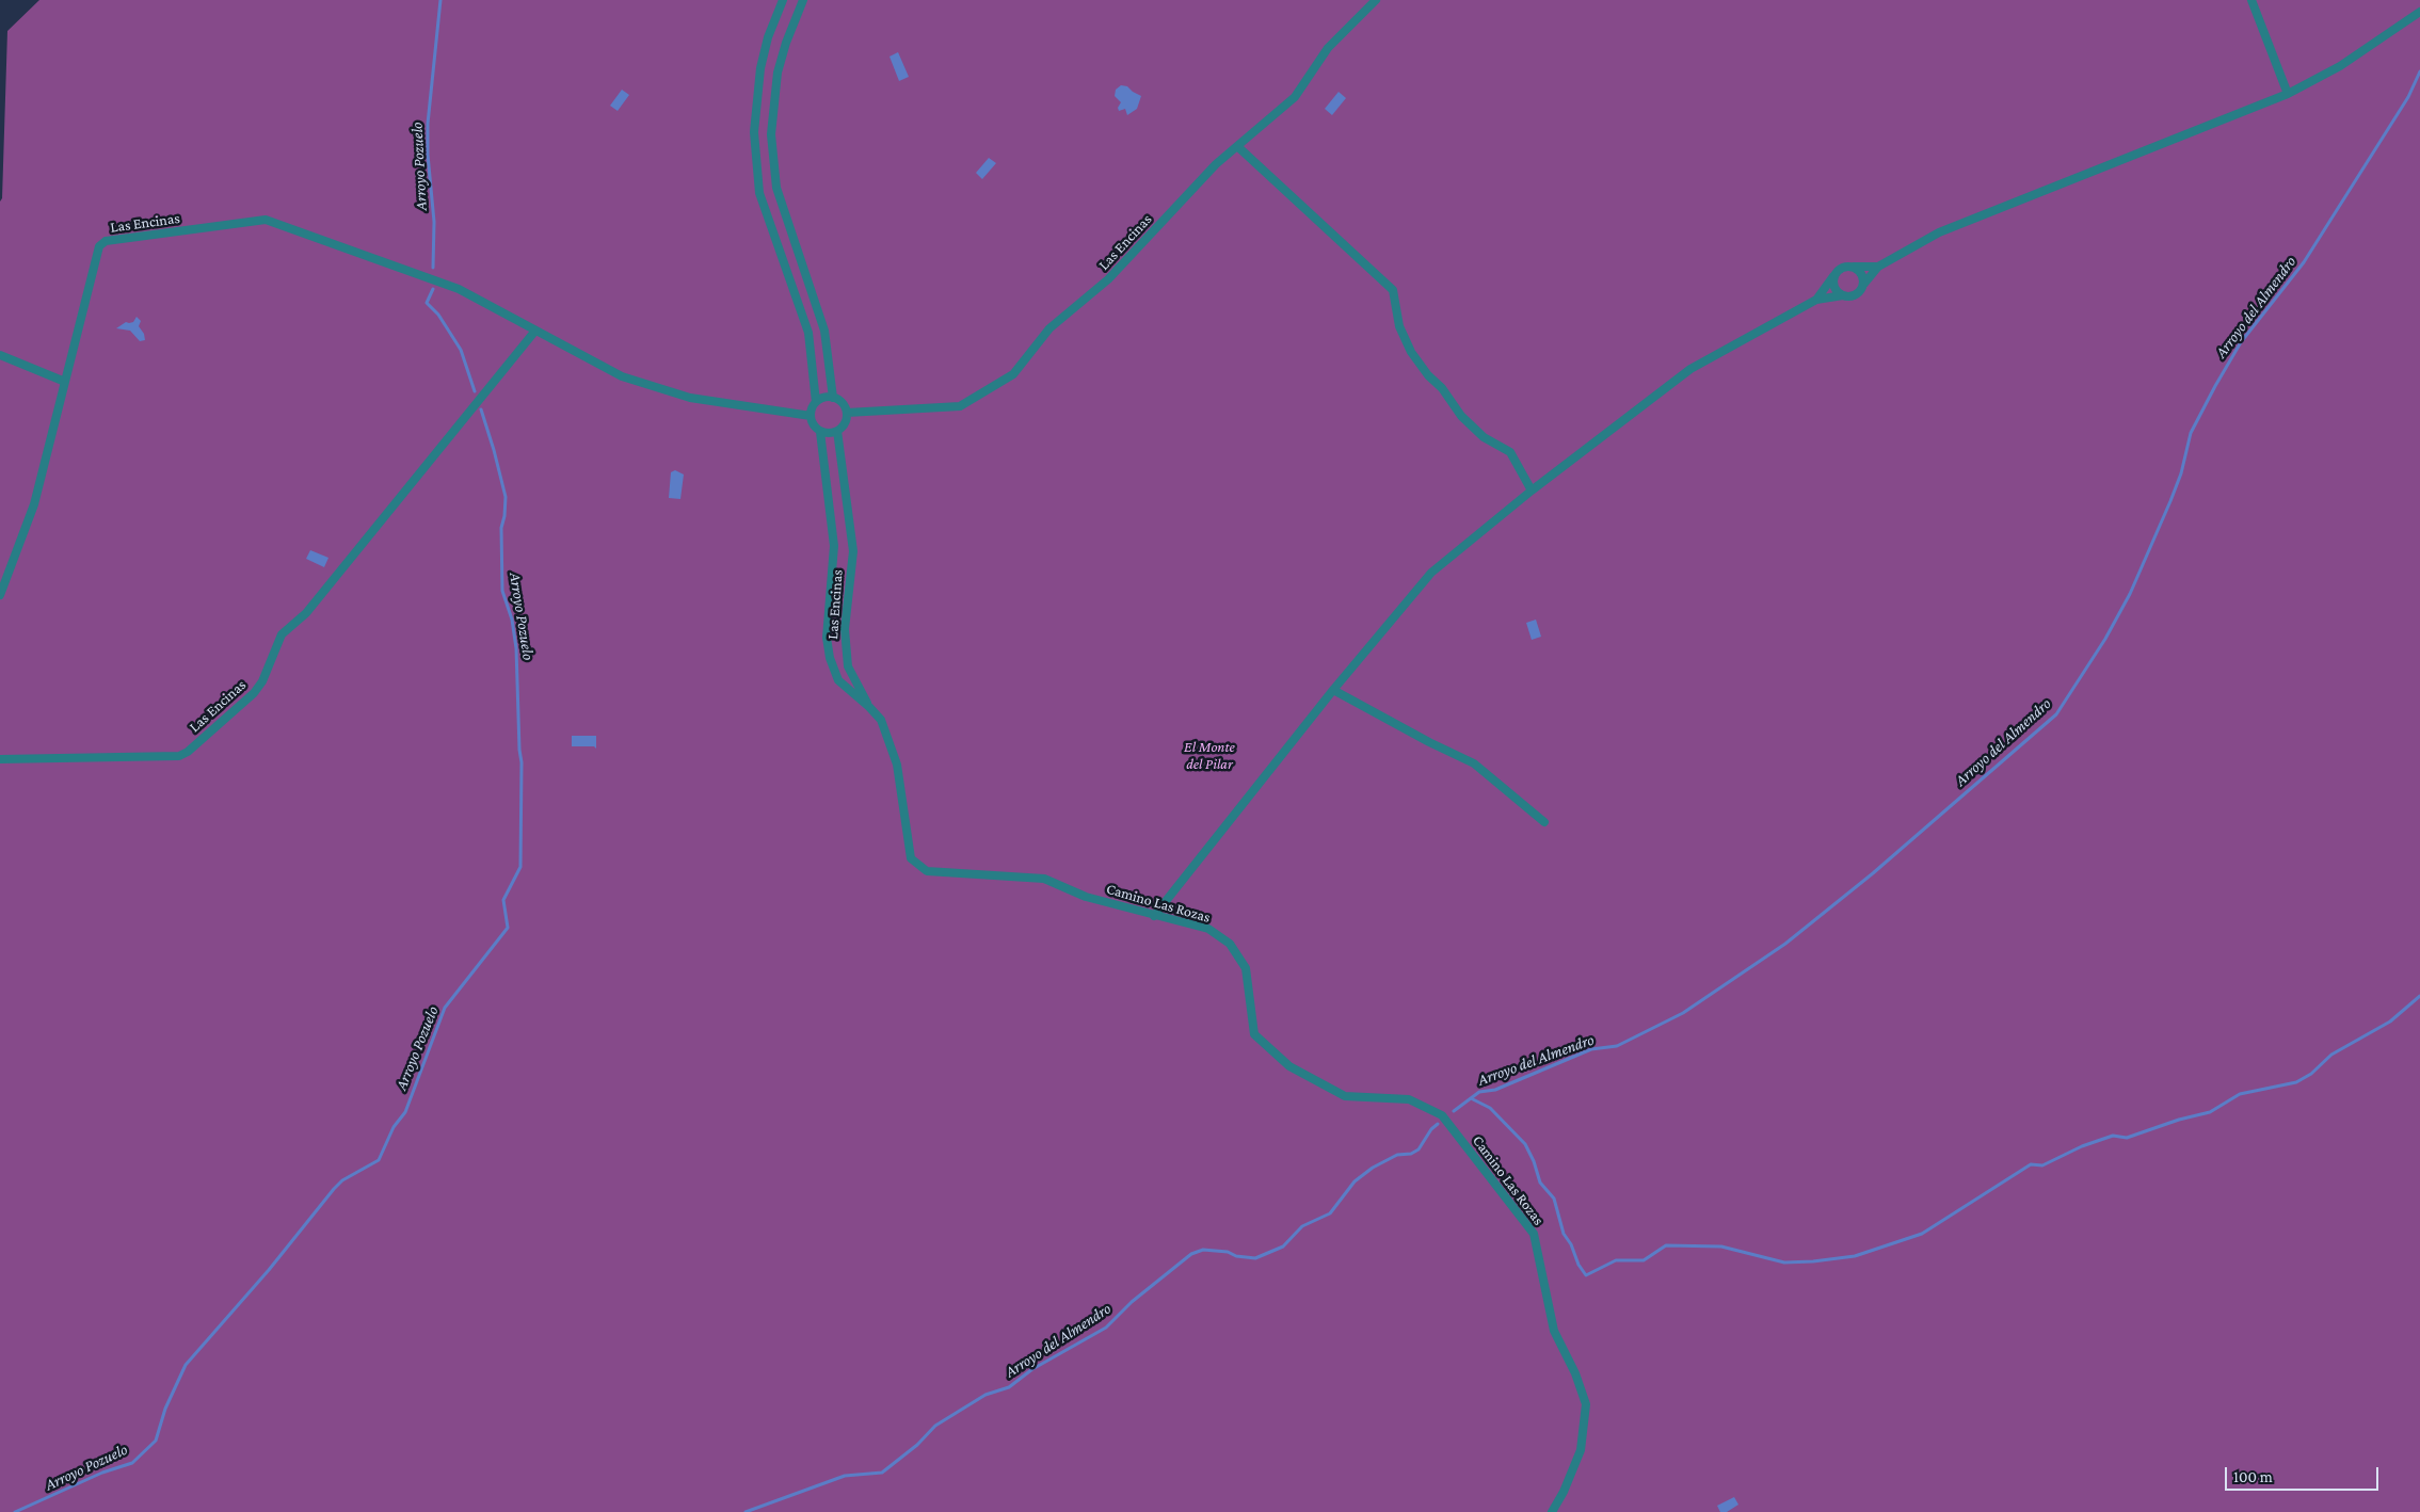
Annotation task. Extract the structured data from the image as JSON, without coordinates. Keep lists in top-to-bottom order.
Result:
{
  "streets": {
    "street": ["Las Encinas", "Camino Las Rozas"]
  },
  "crossings": [
    ["Las Encinas", "Camino Las Rozas"]
  ],
  "water": ["Arroyo Pozuelo", "Arroyo del Almendro"],
  "parks": ["El Monte del Pilar"],
  "scale_bar": "100 m"
}
